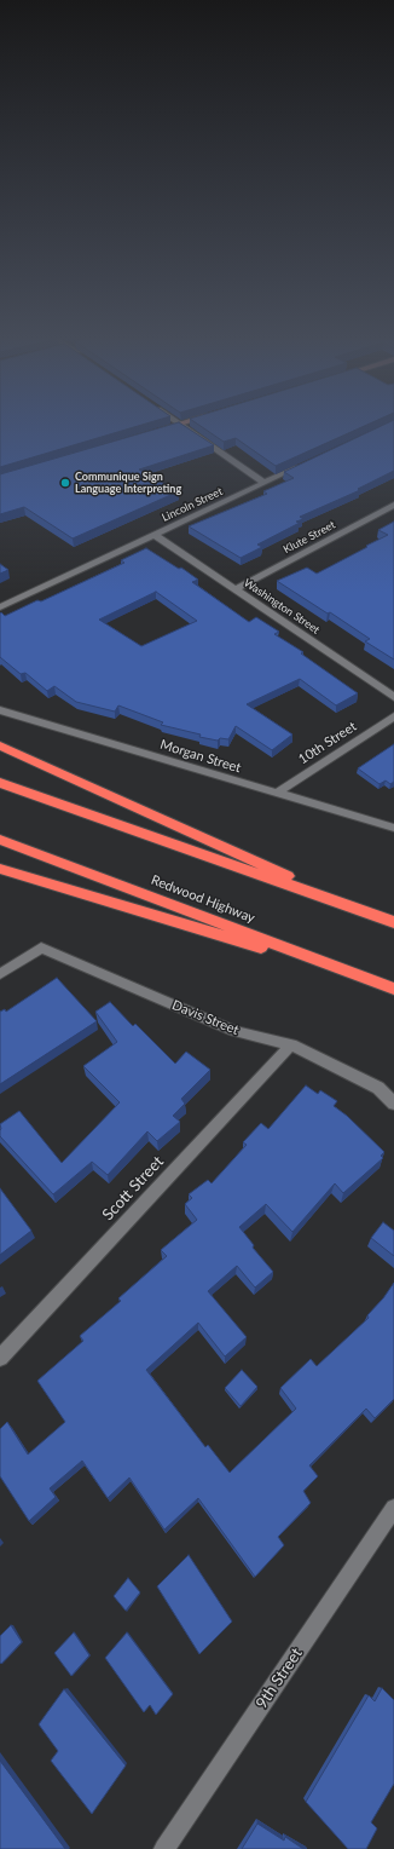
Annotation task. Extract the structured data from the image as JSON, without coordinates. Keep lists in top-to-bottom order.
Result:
{
  "streets": {
    "highway": ["Redwood Highway"],
    "street": [
      "Lincoln Street",
      "Klute Street",
      "Washington Street",
      "10th Street",
      "Morgan Street",
      "Davis Street",
      "Scott Street",
      "9th Street"
    ]
  },
  "crossings": [
    ["Lincoln Street", "Washington Street"],
    ["Klute Street", "Washington Street"],
    ["10th Street", "Morgan Street"],
    ["Davis Street", "Scott Street"]
  ],
  "places": ["Communique Sign Language Interpreting"]
}
